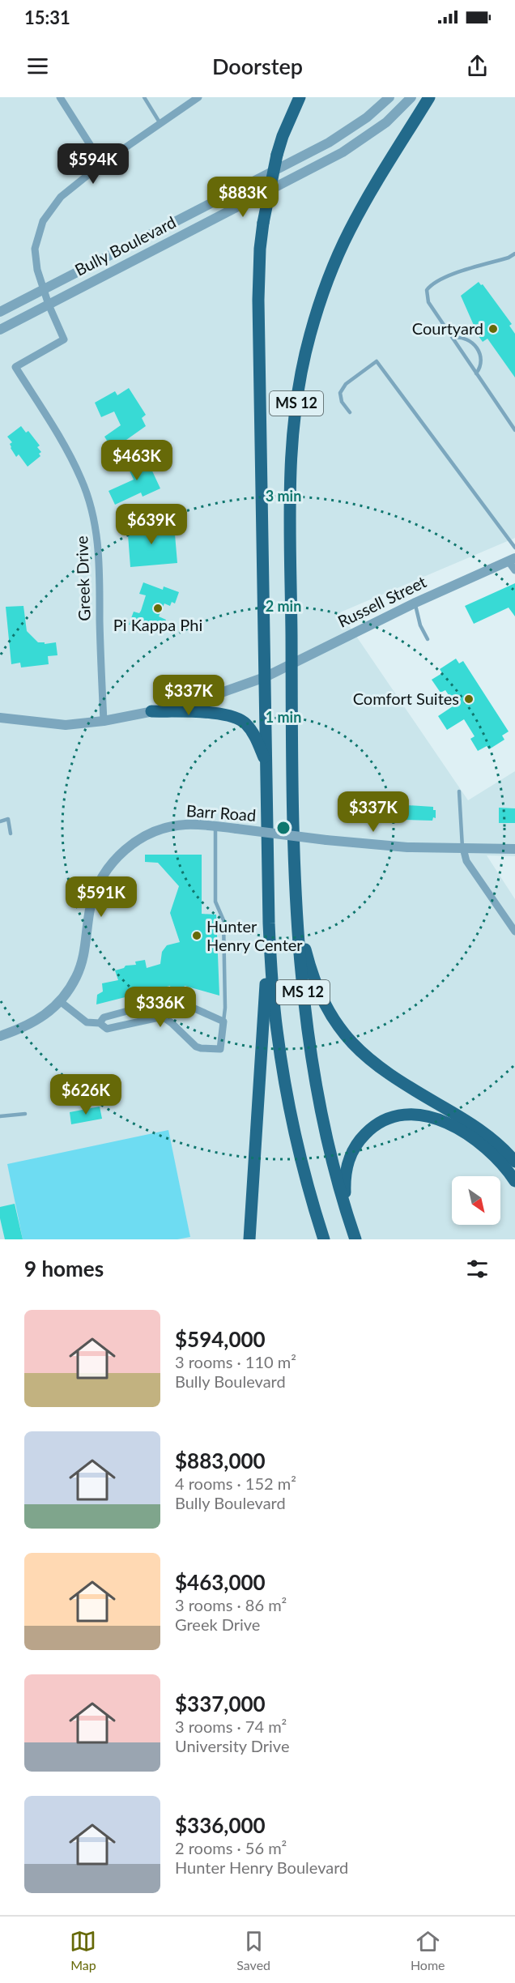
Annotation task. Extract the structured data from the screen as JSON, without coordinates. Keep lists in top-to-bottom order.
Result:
{
  "streets": {
    "main road": ["MS 12"],
    "street": [
      "Bully Boulevard",
      "Greek Drive",
      "Russell Street",
      "Barr Road"
    ]
  },
  "crossings": [
    ["Bully Boulevard", "Greek Drive"],
    ["MS 12", "Russell Street"],
    ["Greek Drive", "Russell Street"]
  ],
  "places": [
    "Courtyard",
    "Pi Kappa Phi",
    "Comfort Suites",
    "Hunter Henry Center"
  ],
  "north": "bottom right",
  "page": {
    "status": "15:31",
    "header": "Doorstep",
    "price": [
      "$594K",
      "$883K",
      "$463K",
      "$639K",
      "$337K",
      "$337K",
      "$591K",
      "$336K",
      "$626K"
    ],
    "heading": "9 homes",
    "list": [
      {
        "name": "$594,000",
        "note": "3 rooms · 110 m² · Bully Boulevard"
      },
      {
        "name": "$883,000",
        "note": "4 rooms · 152 m² · Bully Boulevard"
      },
      {
        "name": "$463,000",
        "note": "3 rooms · 86 m² · Greek Drive"
      },
      {
        "name": "$337,000",
        "note": "3 rooms · 74 m² · University Drive"
      },
      {
        "name": "$336,000",
        "note": "2 rooms · 56 m² · Hunter Henry Boulevard"
      }
    ],
    "tabs": ["Map", "Saved", "Home"]
  },
  "rings": ["3 min", "2 min", "1 min"]
}
